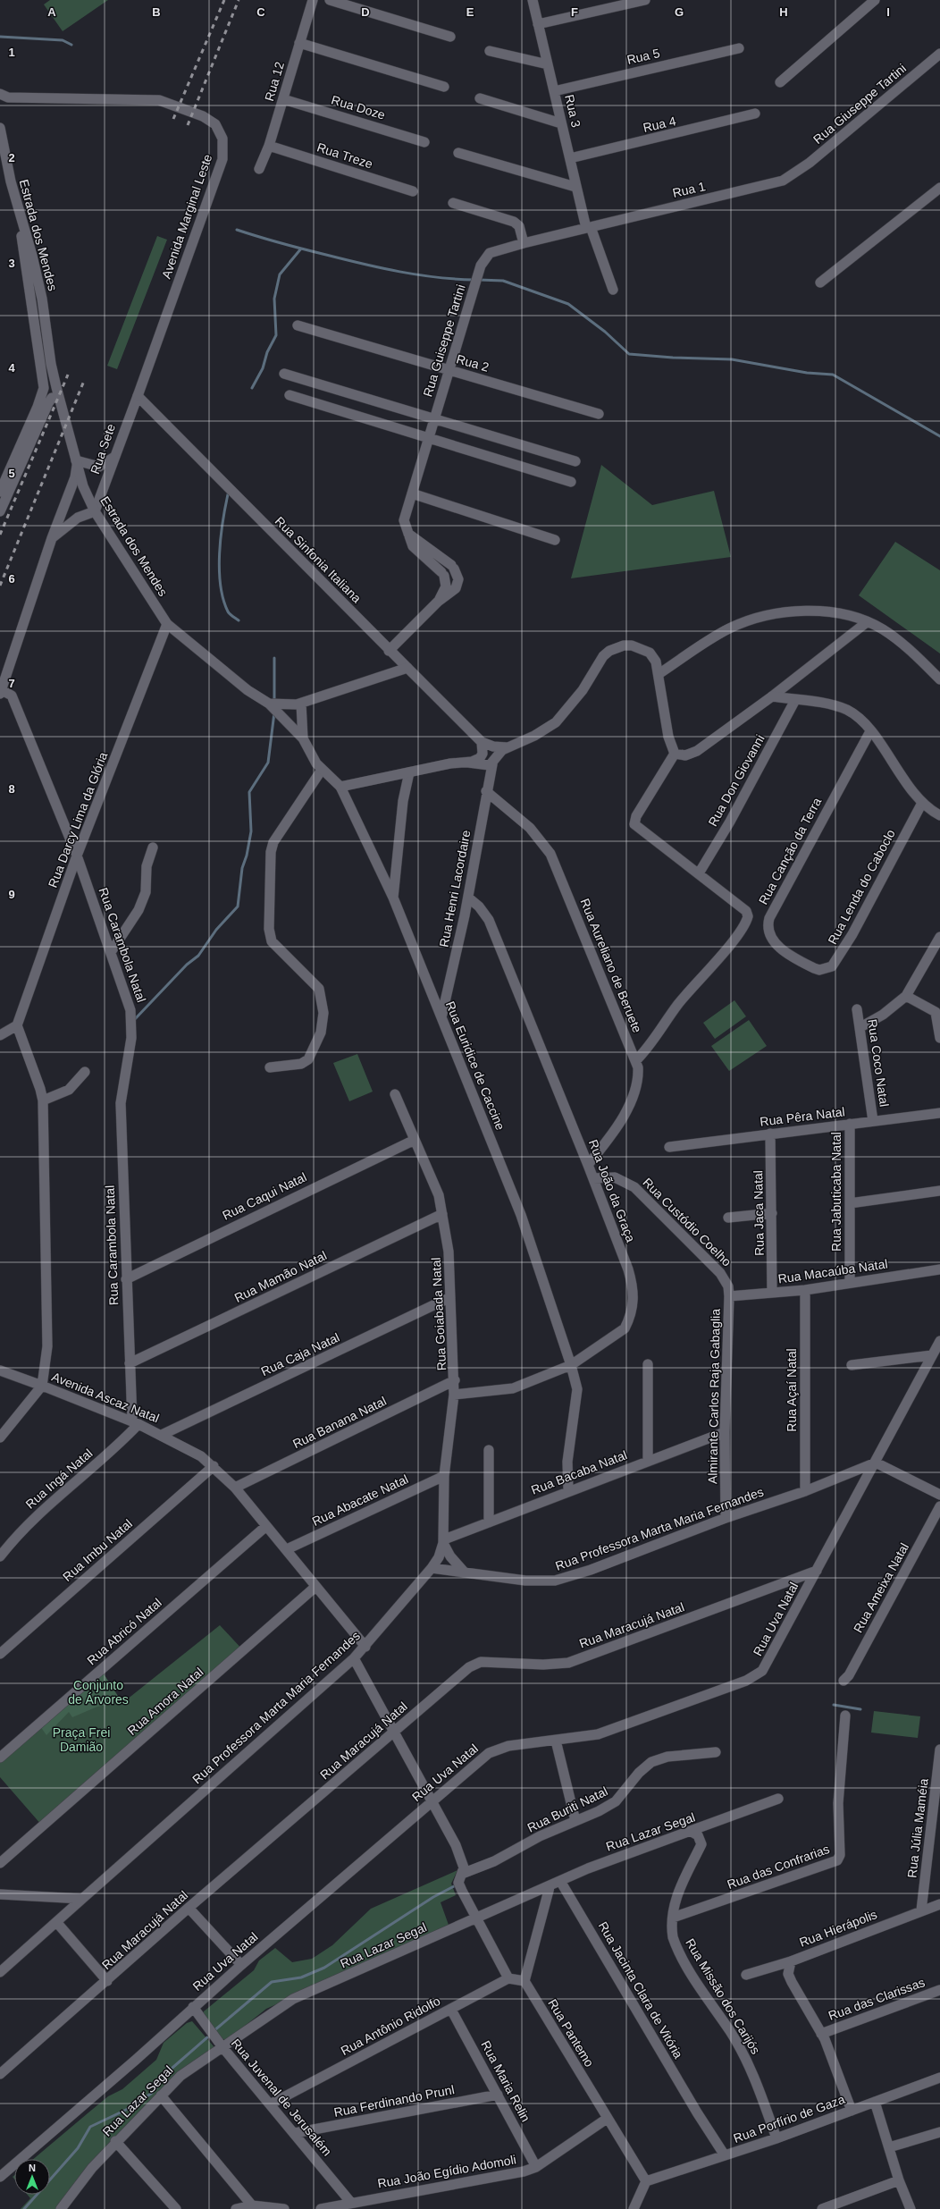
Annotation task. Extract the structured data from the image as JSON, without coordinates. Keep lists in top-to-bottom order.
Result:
{
  "streets": {
    "street": [
      "Rua 5",
      "Rua 12",
      "Rua Giuseppe Tartini",
      "Rua Doze",
      "Rua 3",
      "Rua 4",
      "Rua Treze",
      "Rua 1",
      "Avenida Marginal Leste",
      "Estrada dos Mendes",
      "Rua Guiseppe Tartini",
      "Rua 2",
      "Rua Sete",
      "Rua Sinfonia Italiana",
      "Rua Don Giovanni",
      "Rua Darcy Lima da Glória",
      "Rua Canção da Terra",
      "Rua Lenda do Caboclo",
      "Rua Henri Lacordaire",
      "Rua Carambola Natal",
      "Rua Aureliano de Beruete",
      "Rua Coco Natal",
      "Rua Euridice de Caccine",
      "Rua Pêra Natal",
      "Rua João da Graça",
      "Rua Jabuticaba Natal",
      "Rua Caqui Natal",
      "Rua Jaca Natal",
      "Rua Custódio Coelho",
      "Rua Macaúba Natal",
      "Rua Mamão Natal",
      "Rua Goiabada Natal",
      "Rua Caja Natal",
      "Rua Açaí Natal",
      "Almirante Carlos Raja Gabaglia",
      "Avenida Ascaz Natal",
      "Rua Banana Natal",
      "Rua Bacaba Natal",
      "Rua Ingá Natal",
      "Rua Abacate Natal",
      "Rua Professora Marta Maria Fernandes",
      "Rua Imbu Natal",
      "Rua Ameixa Natal",
      "Rua Uva Natal",
      "Rua Maracujá Natal",
      "Rua Abricó Natal",
      "Rua Amora Natal",
      "Rua Buriti Natal",
      "Rua Júlia Maméia",
      "Rua Lazar Segal",
      "Rua das Confrarias",
      "Rua Hierápolis",
      "Rua Jacinta Clara de Vitória",
      "Rua Missão dos Carijós",
      "Rua das Clarissas",
      "Rua Antônio Ridolfo",
      "Rua Pantemo",
      "Rua Maria Relin",
      "Rua Juvenal de Jerusalém",
      "Rua Ferdinando Prunl",
      "Rua Porfírio de Gaza",
      "Rua João Egídio Adomoli"
    ]
  },
  "crossings": [
    ["Rua 5", "Rua 3"],
    ["Rua 12", "Rua Doze"],
    ["Rua 12", "Rua Treze"],
    ["Rua Giuseppe Tartini", "Rua 1"],
    ["Rua 3", "Rua 4"],
    ["Rua 3", "Rua 1"],
    ["Rua 3", "Rua Guiseppe Tartini"],
    ["Rua 1", "Rua Guiseppe Tartini"],
    ["Avenida Marginal Leste", "Rua Sete"],
    ["Avenida Marginal Leste", "Rua Sinfonia Italiana"],
    ["Estrada dos Mendes", "Rua Sete"],
    ["Estrada dos Mendes", "Rua Darcy Lima da Glória"],
    ["Estrada dos Mendes", "Rua Euridice de Caccine"],
    ["Rua Guiseppe Tartini", "Rua 2"],
    ["Rua Guiseppe Tartini", "Rua Sinfonia Italiana"],
    ["Rua Sete", "Rua Sinfonia Italiana"],
    ["Rua Darcy Lima da Glória", "Rua Carambola Natal"],
    ["Rua Darcy Lima da Glória", "Avenida Ascaz Natal"],
    ["Rua Canção da Terra", "Rua Lenda do Caboclo"],
    ["Rua Henri Lacordaire", "Rua Aureliano de Beruete"],
    ["Rua Henri Lacordaire", "Rua Euridice de Caccine"],
    ["Rua Henri Lacordaire", "Rua João da Graça"],
    ["Rua Carambola Natal", "Rua Caqui Natal"],
    ["Rua Carambola Natal", "Rua Mamão Natal"],
    ["Rua Carambola Natal", "Avenida Ascaz Natal"],
    ["Rua Carambola Natal", "Rua Ingá Natal"],
    ["Rua Aureliano de Beruete", "Rua João da Graça"],
    ["Rua Coco Natal", "Rua Pêra Natal"],
    ["Rua Euridice de Caccine", "Rua João da Graça"],
    ["Rua Euridice de Caccine", "Rua Bacaba Natal"],
    ["Rua Pêra Natal", "Rua Jabuticaba Natal"],
    ["Rua Pêra Natal", "Rua Jaca Natal"],
    ["Rua João da Graça", "Rua Custódio Coelho"],
    ["Rua João da Graça", "Rua Goiabada Natal"],
    ["Rua Jabuticaba Natal", "Rua Macaúba Natal"],
    ["Rua Caqui Natal", "Rua Goiabada Natal"],
    ["Rua Jaca Natal", "Rua Macaúba Natal"],
    ["Rua Custódio Coelho", "Rua Macaúba Natal"],
    ["Rua Custódio Coelho", "Almirante Carlos Raja Gabaglia"],
    ["Rua Macaúba Natal", "Rua Açaí Natal"],
    ["Rua Macaúba Natal", "Almirante Carlos Raja Gabaglia"],
    ["Rua Mamão Natal", "Rua Goiabada Natal"],
    ["Rua Goiabada Natal", "Rua Caja Natal"],
    ["Rua Goiabada Natal", "Rua Banana Natal"],
    ["Rua Goiabada Natal", "Rua Bacaba Natal"],
    ["Rua Goiabada Natal", "Rua Abacate Natal"],
    ["Rua Goiabada Natal", "Rua Professora Marta Maria Fernandes"],
    ["Rua Caja Natal", "Avenida Ascaz Natal"],
    ["Rua Açaí Natal", "Rua Professora Marta Maria Fernandes"],
    ["Almirante Carlos Raja Gabaglia", "Rua Bacaba Natal"],
    ["Almirante Carlos Raja Gabaglia", "Rua Professora Marta Maria Fernandes"],
    ["Avenida Ascaz Natal", "Rua Banana Natal"],
    ["Avenida Ascaz Natal", "Rua Ingá Natal"],
    ["Avenida Ascaz Natal", "Rua Abacate Natal"],
    ["Avenida Ascaz Natal", "Rua Professora Marta Maria Fernandes"],
    ["Avenida Ascaz Natal", "Rua Imbu Natal"],
    ["Avenida Ascaz Natal", "Rua Abricó Natal"],
    ["Avenida Ascaz Natal", "Rua Amora Natal"],
    ["Rua Professora Marta Maria Fernandes", "Rua Uva Natal"],
    ["Rua Uva Natal", "Rua Maracujá Natal"],
    ["Rua Uva Natal", "Rua Juvenal de Jerusalém"],
    ["Rua Júlia Maméia", "Rua Hierápolis"],
    ["Rua Lazar Segal", "Rua Jacinta Clara de Vitória"],
    ["Rua Lazar Segal", "Rua Missão dos Carijós"],
    ["Rua Lazar Segal", "Rua Juvenal de Jerusalém"],
    ["Rua das Confrarias", "Rua Missão dos Carijós"],
    ["Rua Jacinta Clara de Vitória", "Rua Porfírio de Gaza"],
    ["Rua Missão dos Carijós", "Rua Porfírio de Gaza"],
    ["Rua Antônio Ridolfo", "Rua Maria Relin"],
    ["Rua Antônio Ridolfo", "Rua Juvenal de Jerusalém"],
    ["Rua Pantemo", "Rua Porfírio de Gaza"],
    ["Rua Pantemo", "Rua João Egídio Adomoli"],
    ["Rua Maria Relin", "Rua Ferdinando Prunl"],
    ["Rua Maria Relin", "Rua João Egídio Adomoli"],
    ["Rua Juvenal de Jerusalém", "Rua Ferdinando Prunl"],
    ["Rua Juvenal de Jerusalém", "Rua João Egídio Adomoli"]
  ],
  "parks": ["Conjunto de Árvores", "Praça Frei Damião"],
  "north": "top",
  "grid": {
    "columns": [
      "A",
      "B",
      "C",
      "D",
      "E",
      "F",
      "G",
      "H",
      "I"
    ],
    "rows": [
      "1",
      "2",
      "3",
      "4",
      "5",
      "6",
      "7",
      "8",
      "9"
    ]
  }
}
